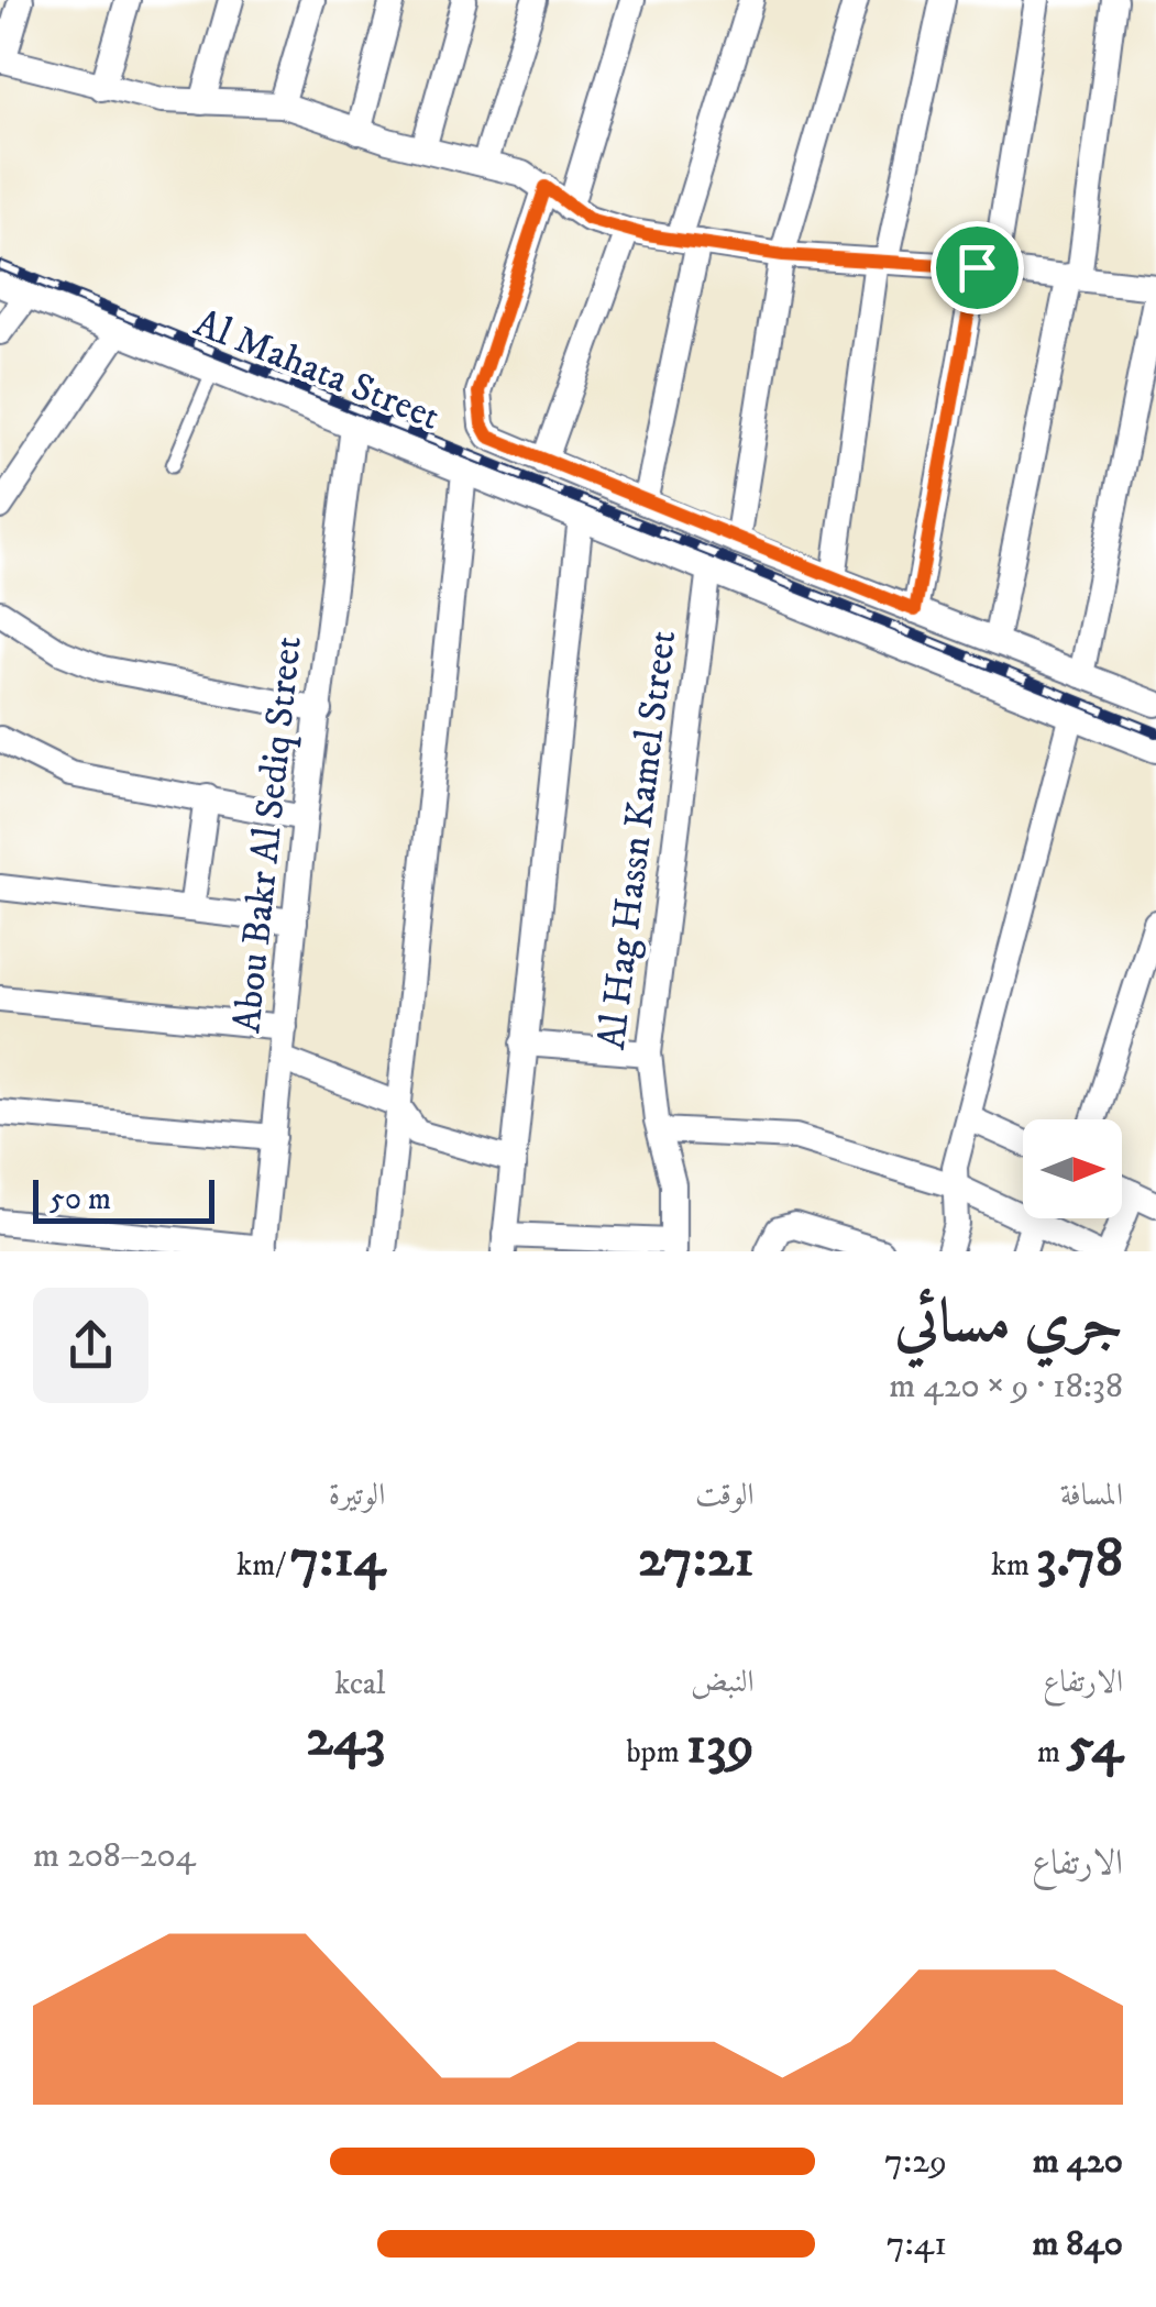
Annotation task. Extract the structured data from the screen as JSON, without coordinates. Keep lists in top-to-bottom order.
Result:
{
  "streets": {
    "street": ["Al Mahata Street", "Abou Bakr Al Sediq Street", "Al Hag Hassn Kamel Street"]
  },
  "crossings": [
    ["Al Mahata Street", "Abou Bakr Al Sediq Street"],
    ["Al Mahata Street", "Al Hag Hassn Kamel Street"]
  ],
  "scale_bar": "50 m",
  "north": "right",
  "page": {
    "scale": "50 m",
    "heading": ["جري مسائي", "18:38 · 9 × 420 m"],
    "stats": [
      ["المسافة", "3.78 km"],
      ["الوقت", "27:21"],
      ["الوتيرة", "7:14 /km"],
      ["الارتفاع", "54 m"],
      ["النبض", "139 bpm"],
      ["kcal", "243"]
    ],
    "chart": ["الارتفاع", "204–208 m"],
    "list": [
      {
        "name": "420 m",
        "note": "7:29"
      },
      {
        "name": "840 m",
        "note": "7:41"
      }
    ]
  }
}
